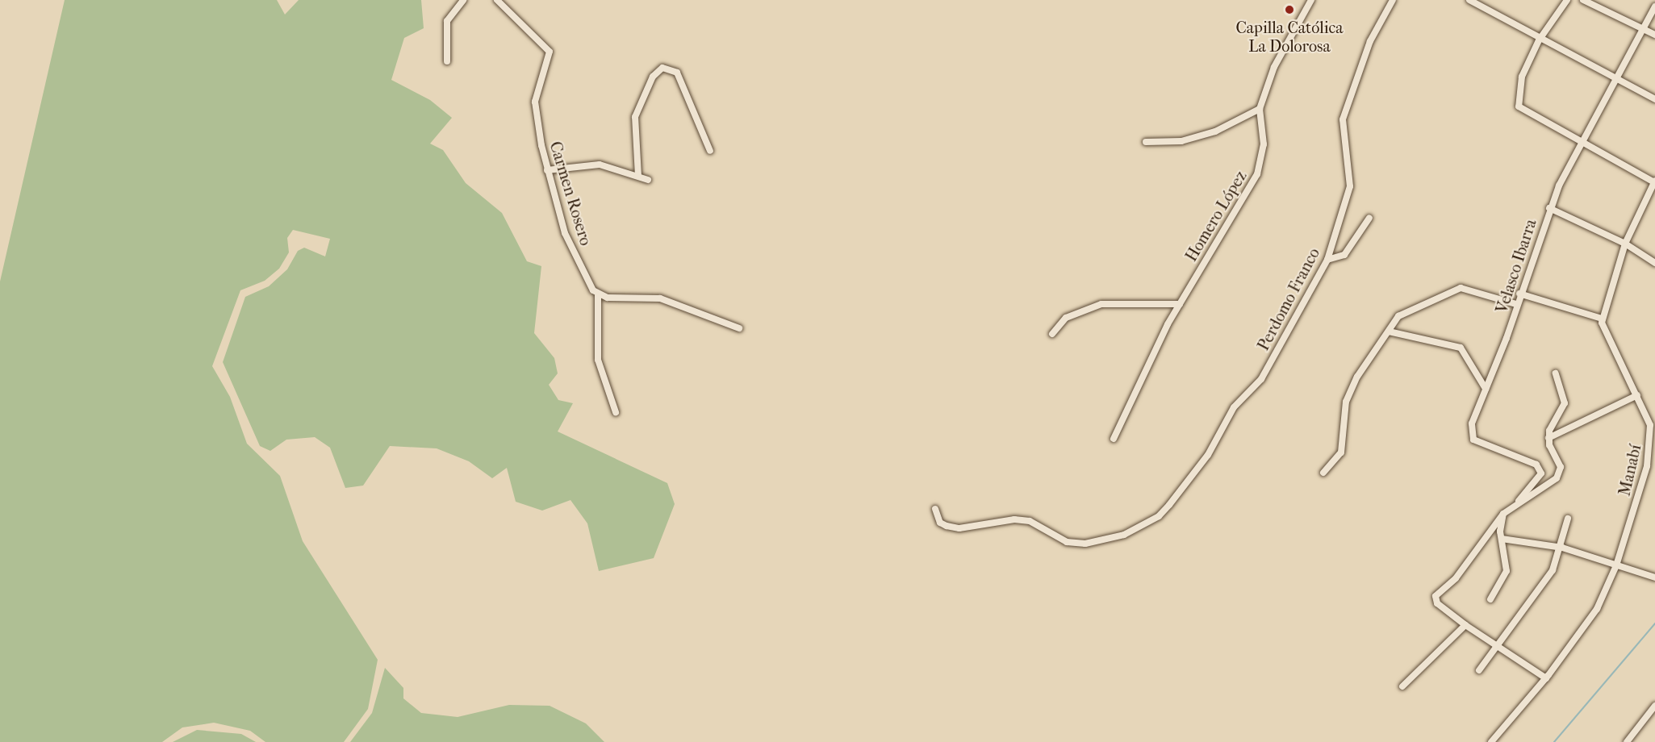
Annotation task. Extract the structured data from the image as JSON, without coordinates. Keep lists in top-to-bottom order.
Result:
{
  "streets": {
    "street": [
      "Carmen Rosero",
      "Homero López",
      "Velasco Ibarra",
      "Perdomo Franco",
      "Manabí"
    ]
  },
  "places": ["Capilla Católica La Dolorosa"]
}
